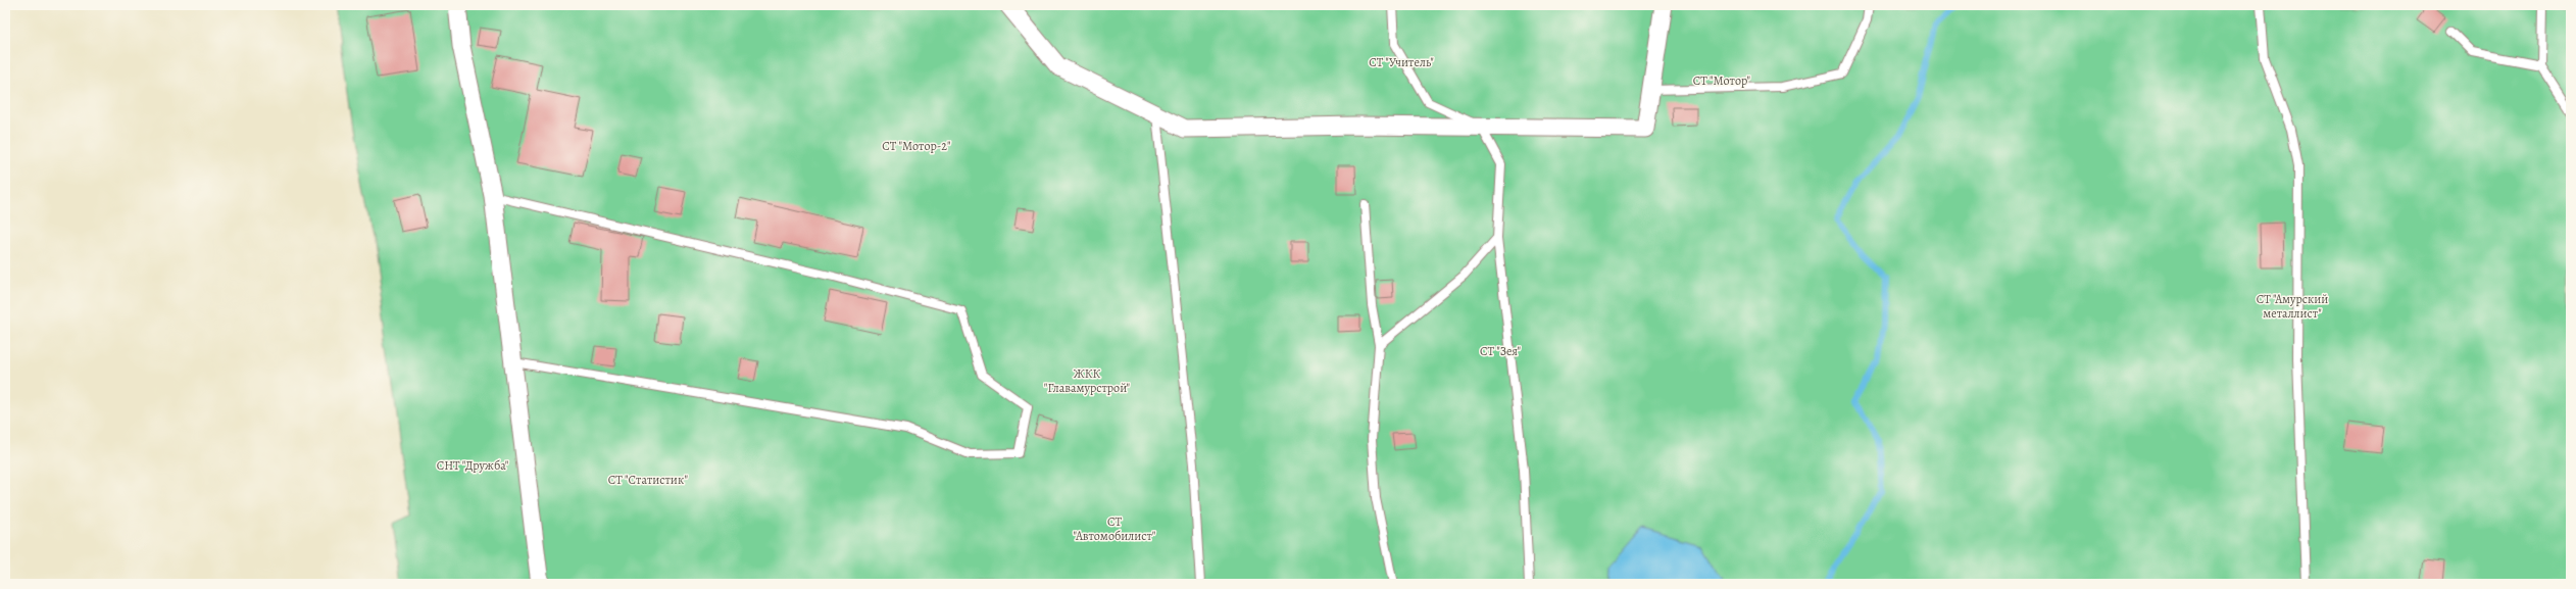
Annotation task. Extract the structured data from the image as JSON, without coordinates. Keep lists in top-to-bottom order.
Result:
{
  "parks": [
    "СТ \"Учитель\"",
    "СТ \"Мотор\"",
    "СТ \"Мотор-2\"",
    "СТ \"Амурский металлист\"",
    "СТ \"Зея\"",
    "ЖКК \"Главамурстрой\"",
    "СНТ \"Дружба\"",
    "СТ \"Статистик\"",
    "СТ \"Автомобилист\""
  ]
}
